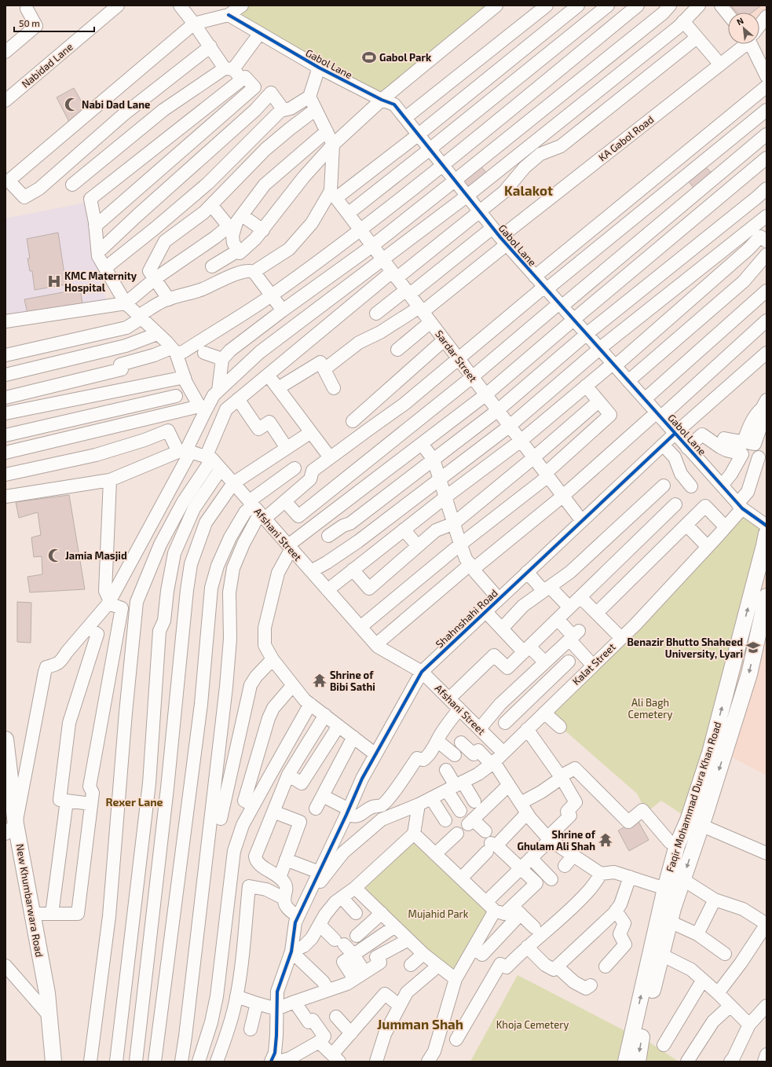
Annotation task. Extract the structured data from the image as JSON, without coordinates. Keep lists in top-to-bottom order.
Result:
{
  "streets": {
    "main road": ["Faqir Mohammad Dura Khan Road", "New Khumbarwara Road"],
    "street": [
      "Gabol Lane",
      "Nabidad Lane",
      "KA Gabol Road",
      "Sardar Street",
      "Afshani Street",
      "Shahnshahi Road",
      "Kalat Street"
    ]
  },
  "crossings": [
    ["Gabol Lane", "KA Gabol Road"],
    ["Gabol Lane", "Shahnshahi Road"],
    ["Gabol Lane", "Kalat Street"],
    ["Sardar Street", "Shahnshahi Road"],
    ["Afshani Street", "Shahnshahi Road"],
    ["Afshani Street", "Kalat Street"],
    ["Shahnshahi Road", "Kalat Street"]
  ],
  "districts": ["Kalakot", "Rexer Lane", "Jumman Shah"],
  "parks": ["Ali Bagh Cemetery", "Mujahid Park", "Khoja Cemetery"],
  "places": {
    "sports": ["Gabol Park"],
    "mosque": ["Nabi Dad Lane", "Jamia Masjid"],
    "hospital": ["KMC Maternity Hospital"],
    "school or university": ["Benazir Bhutto Shaheed University, Lyari"],
    "temple": ["Shrine of Bibi Sathi", "Shrine of Ghulam Ali Shah"]
  },
  "scale_bar": "50 m",
  "north": "top left"
}
